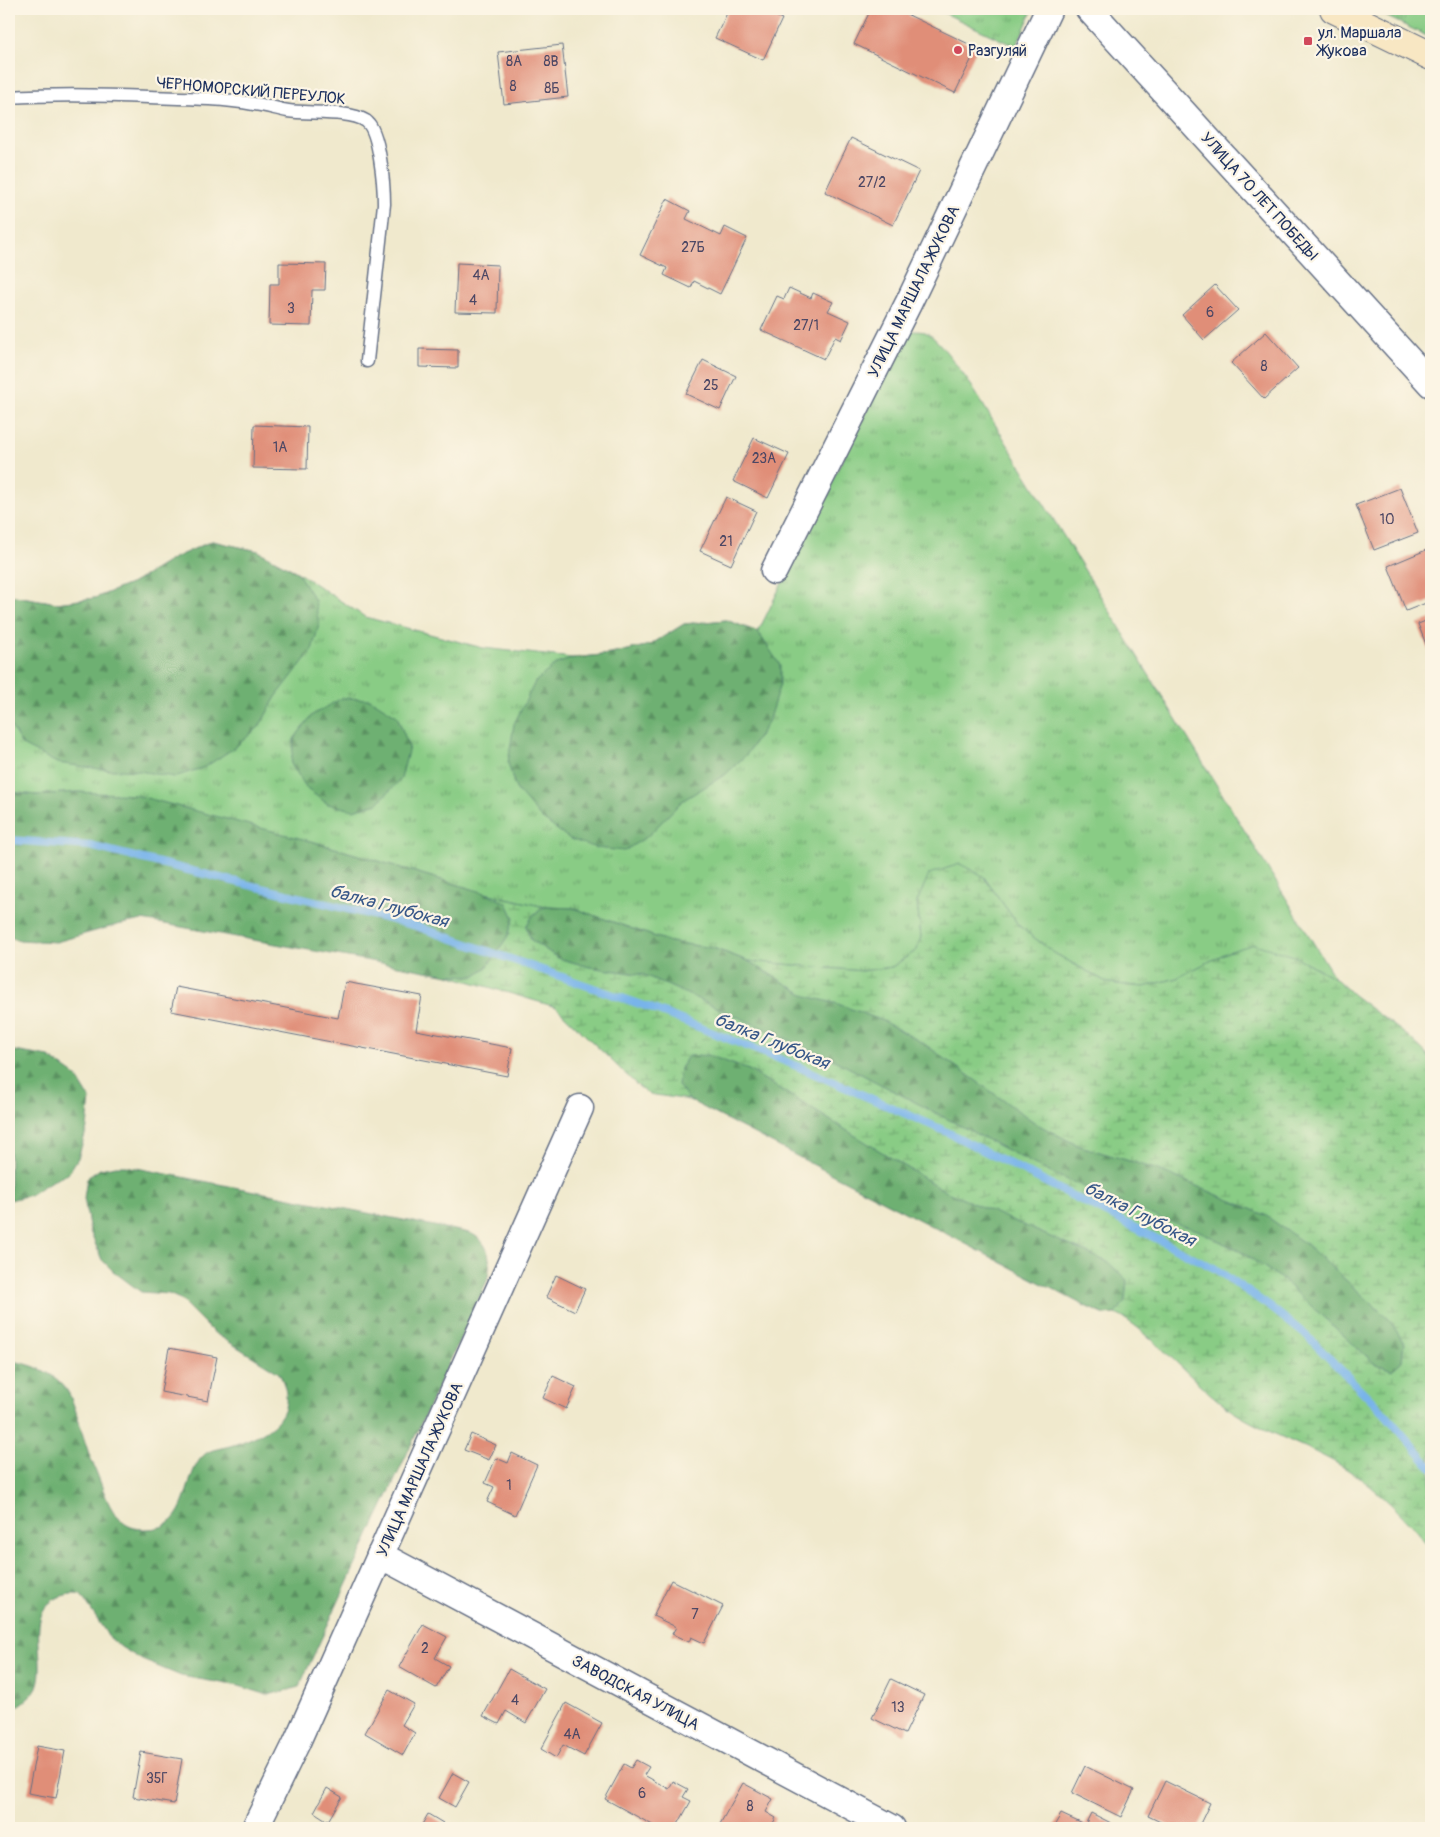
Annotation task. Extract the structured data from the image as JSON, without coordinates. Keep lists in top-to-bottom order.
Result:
{
  "streets": {
    "street": ["УЛИЦА 70 ЛЕТ ПОБЕДЫ", "УЛИЦА МАРШАЛА ЖУКОВА", "ЗАВОДСКАЯ УЛИЦА"],
    "lane": ["ЧЕРНОМОРСКИЙ ПЕРЕУЛОК"]
  },
  "crossings": [
    ["УЛИЦА МАРШАЛА ЖУКОВА", "ЗАВОДСКАЯ УЛИЦА"]
  ],
  "water": ["балка Глубокая"],
  "places": {
    "transit": ["ул. Маршала Жукова"],
    "other": ["Разгуляй"]
  },
  "house_numbers": [
    "8А",
    "8В",
    "8",
    "8Б",
    "27/2",
    "27Б",
    "4А",
    "4",
    "3",
    "6",
    "27/1",
    "8",
    "25",
    "1А",
    "23А",
    "10",
    "21",
    "1",
    "7",
    "2",
    "4",
    "13",
    "4А",
    "35Г",
    "6",
    "8"
  ]
}
